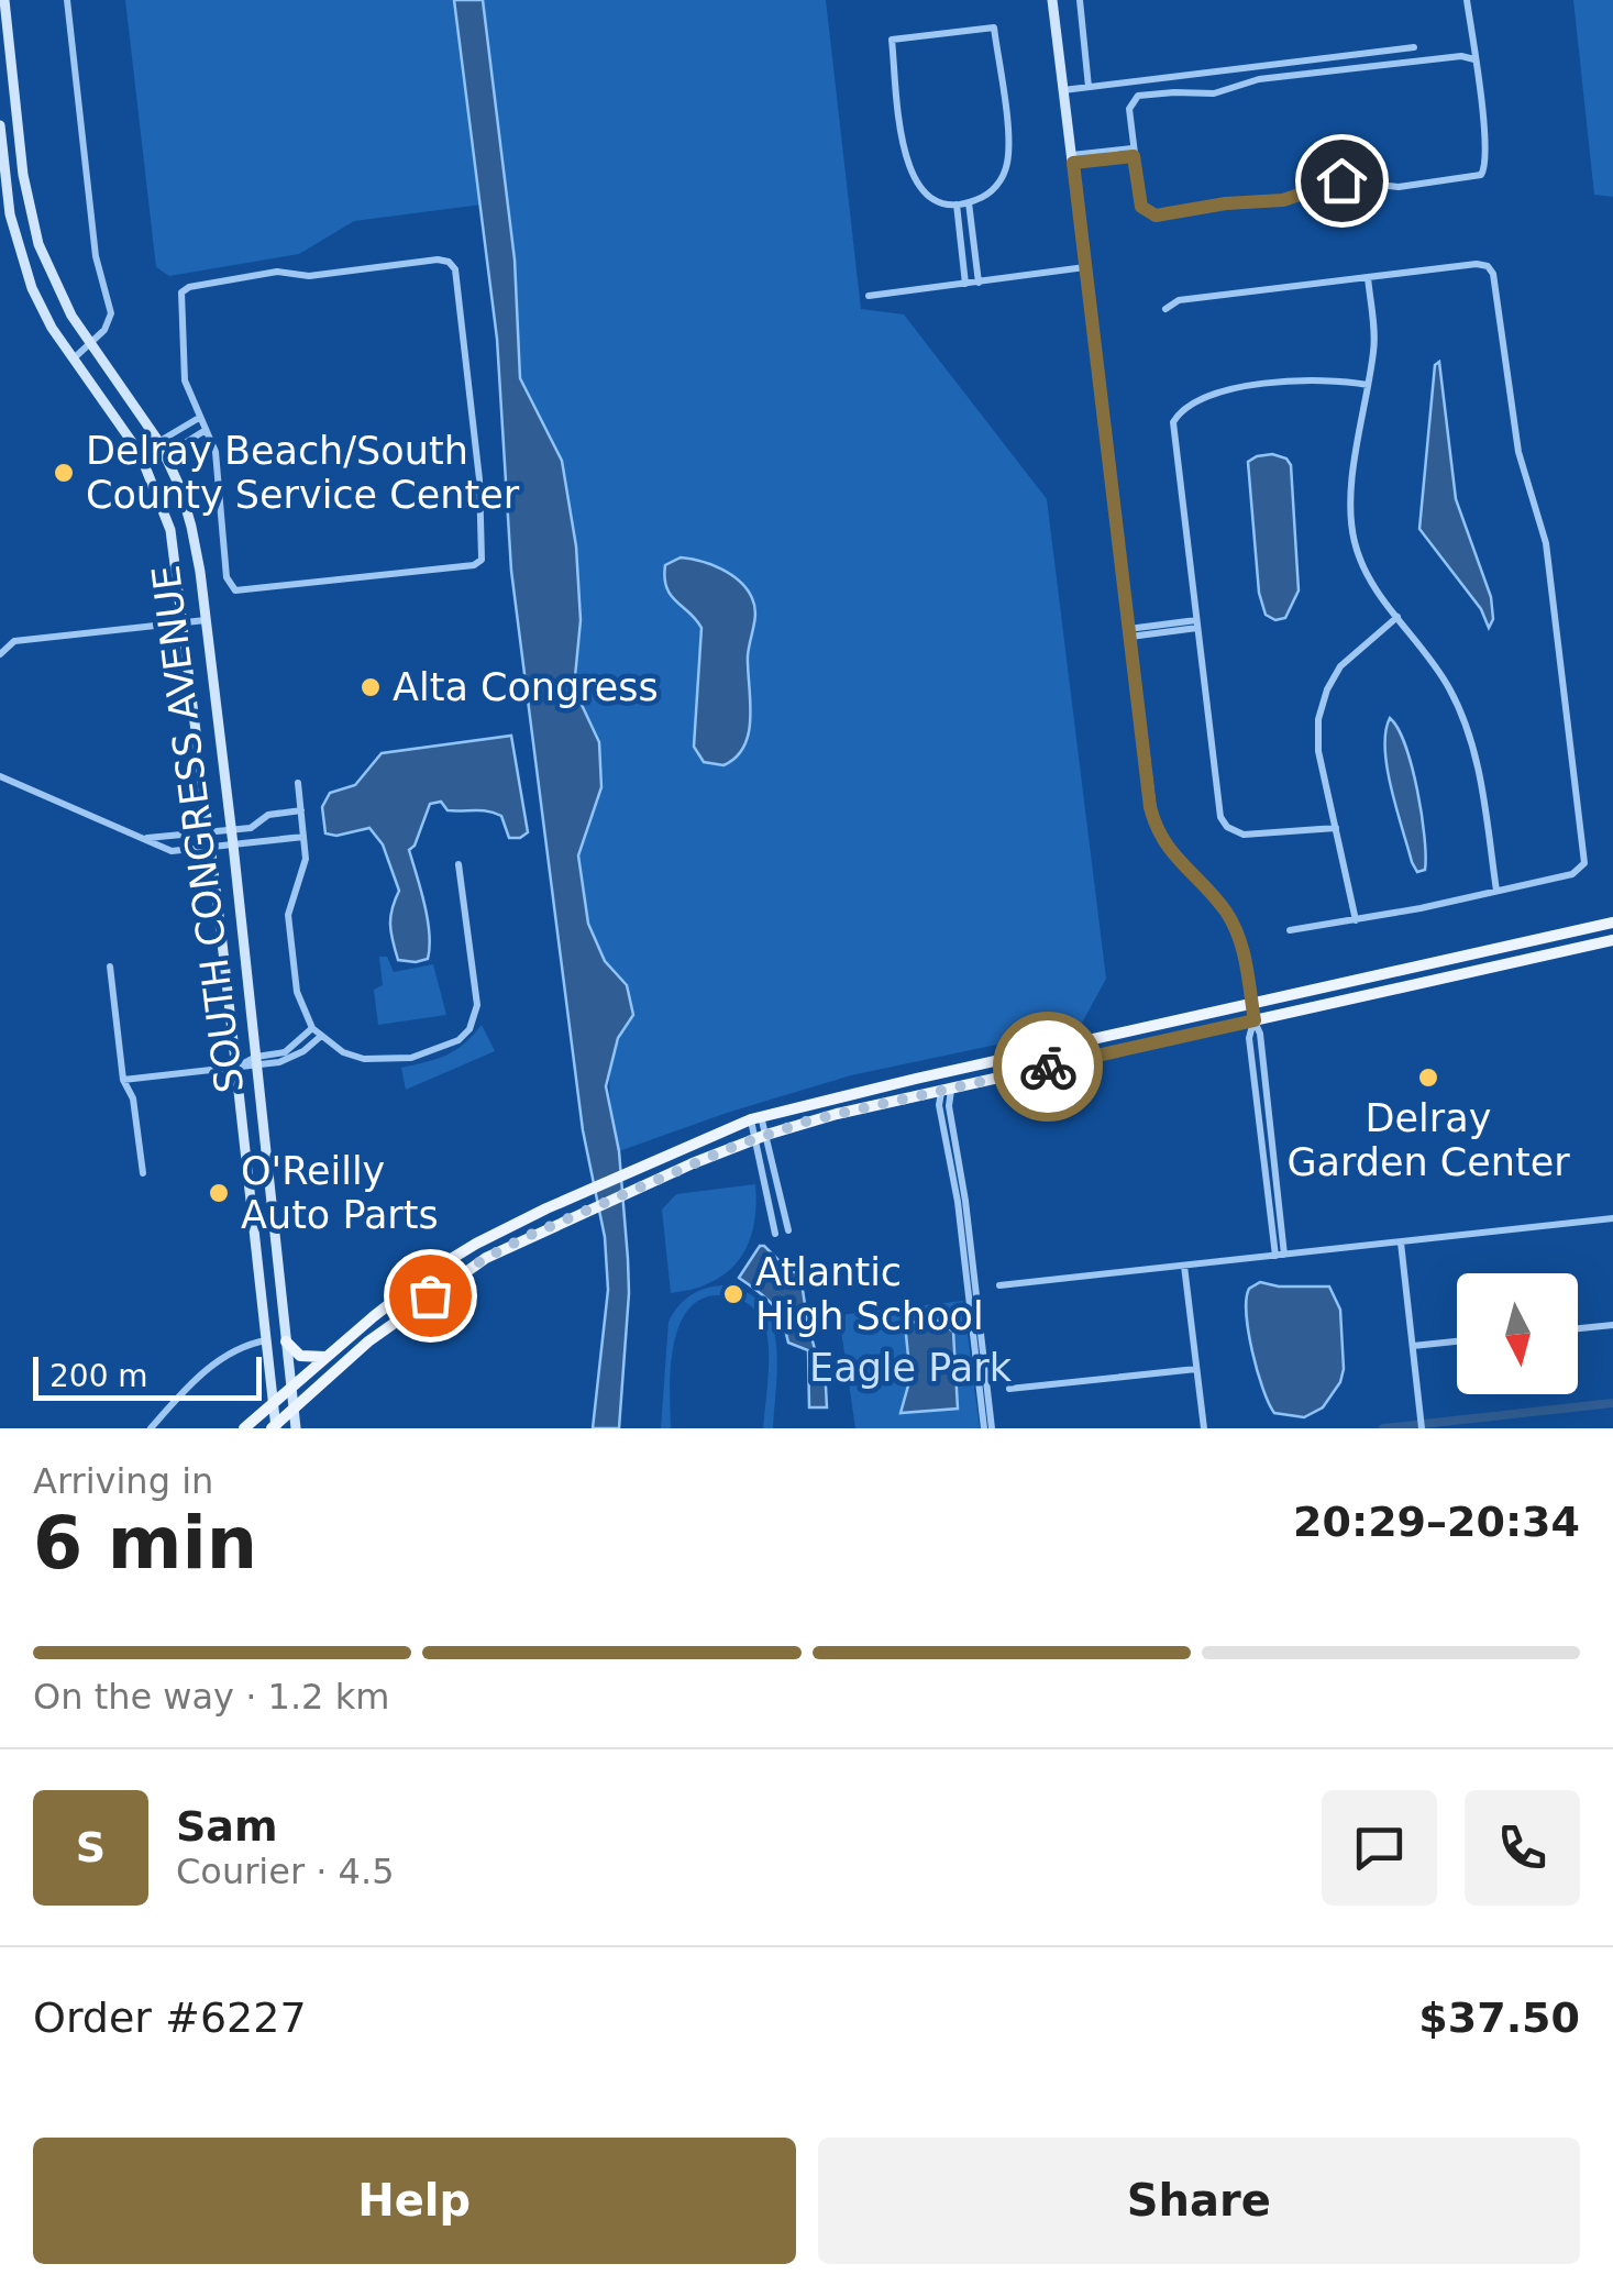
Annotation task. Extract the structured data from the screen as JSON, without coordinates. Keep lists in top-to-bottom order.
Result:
{
  "streets": {
    "main road": ["SOUTH CONGRESS AVENUE"]
  },
  "parks": ["Eagle Park"],
  "places": [
    "Delray Beach/South County Service Center",
    "Alta Congress",
    "Delray Garden Center",
    "O'Reilly Auto Parts",
    "Atlantic High School"
  ],
  "scale_bar": "200 m",
  "north": "bottom",
  "page": {
    "scale": "200 m",
    "heading": ["6 min", "Arriving in", "20:29–20:34"],
    "panel": [
      "Sam",
      "Courier · 4.5",
      "Order #6227",
      "$37.50"
    ],
    "bar": "On the way · 1.2 km",
    "round": "S",
    "buttons": ["Help", "Share"]
  }
}
